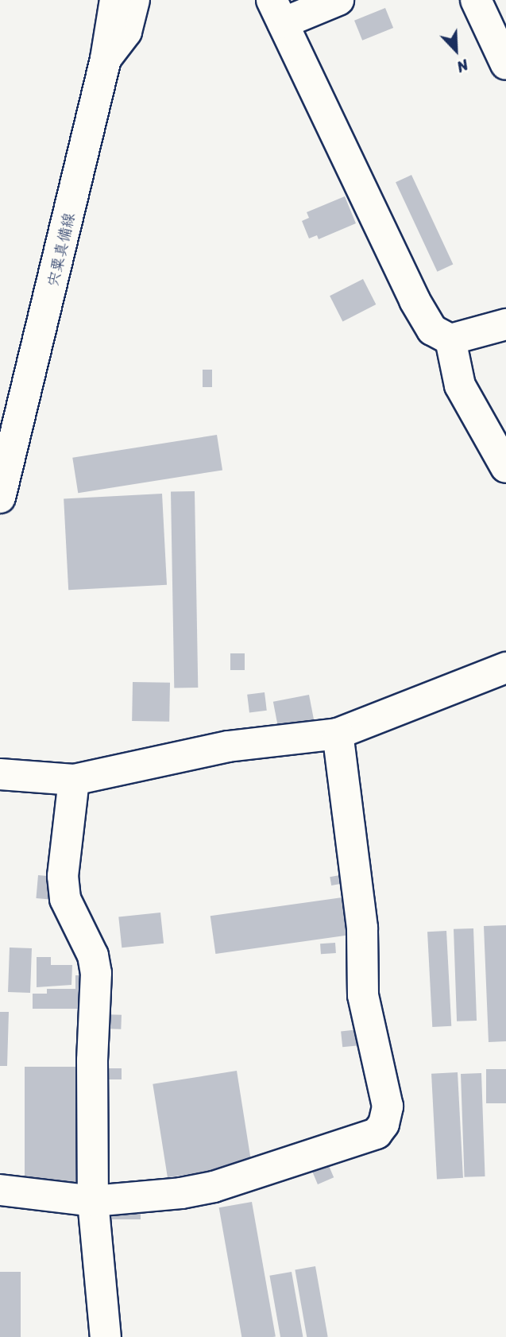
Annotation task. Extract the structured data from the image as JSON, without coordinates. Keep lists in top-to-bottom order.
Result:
{
  "streets": {
    "street": ["宍粟真備線"]
  },
  "north": "bottom right"
}
